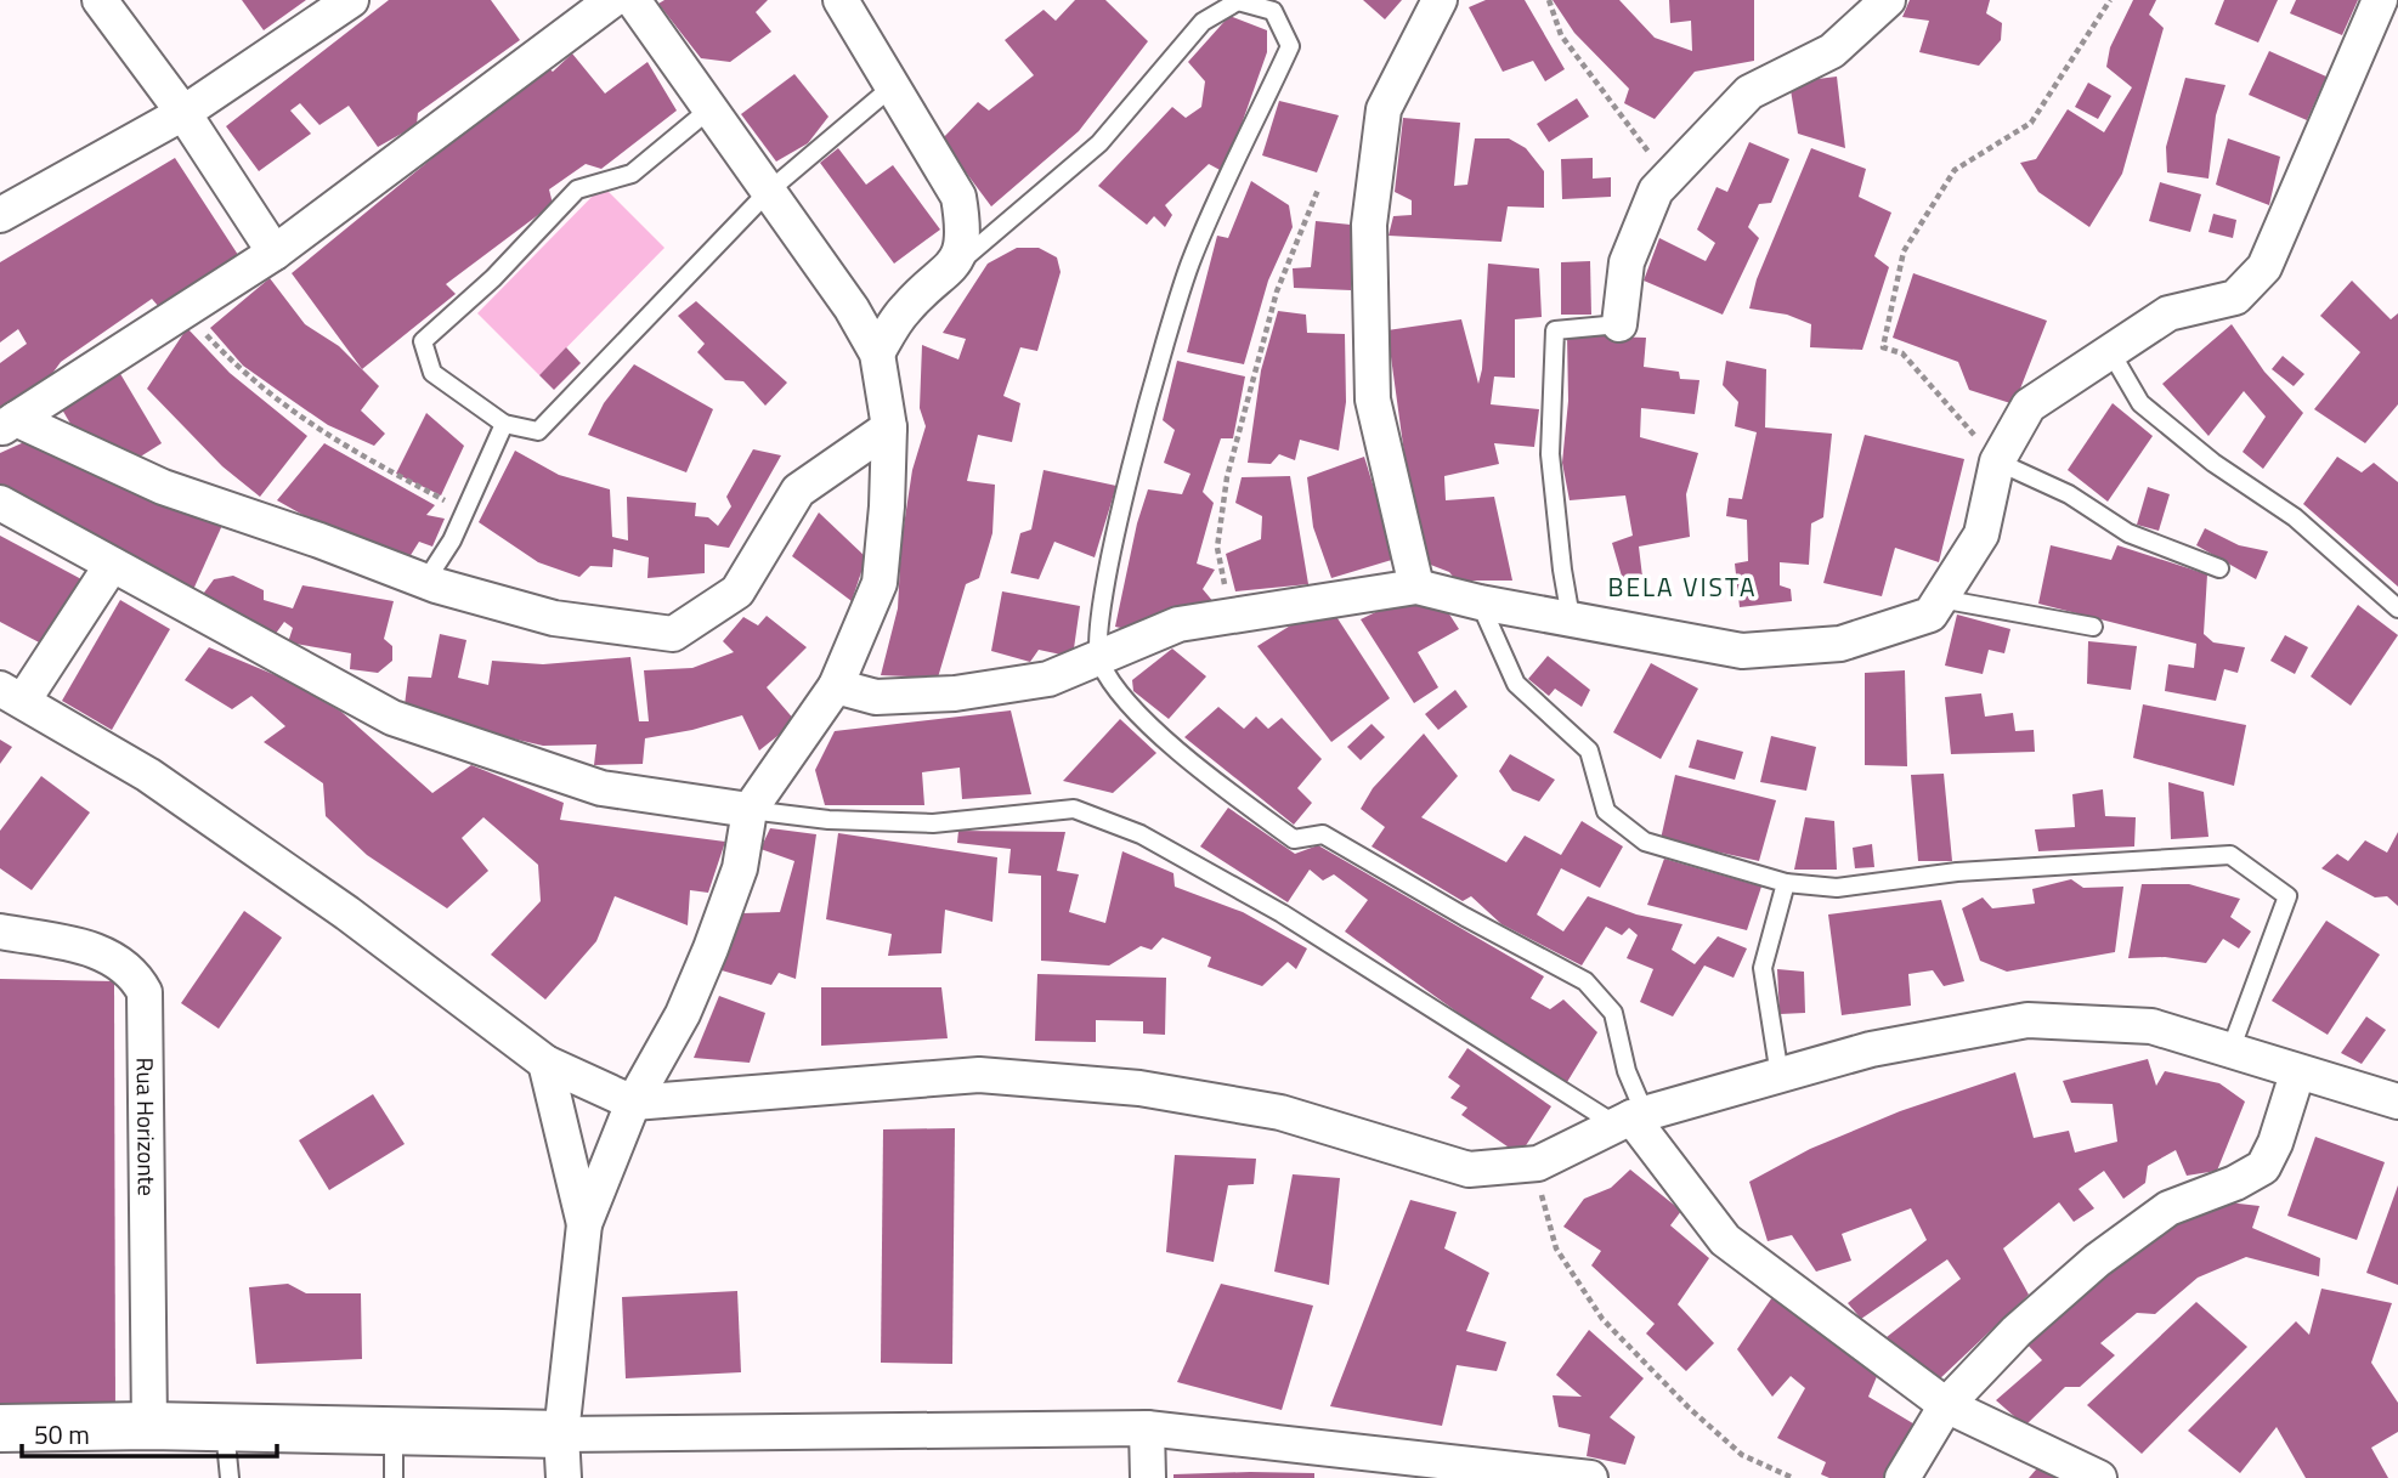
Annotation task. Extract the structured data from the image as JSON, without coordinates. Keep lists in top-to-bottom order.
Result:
{
  "streets": {
    "street": ["Rua Horizonte"]
  },
  "districts": ["BELA VISTA"],
  "scale_bar": "50 m"
}
